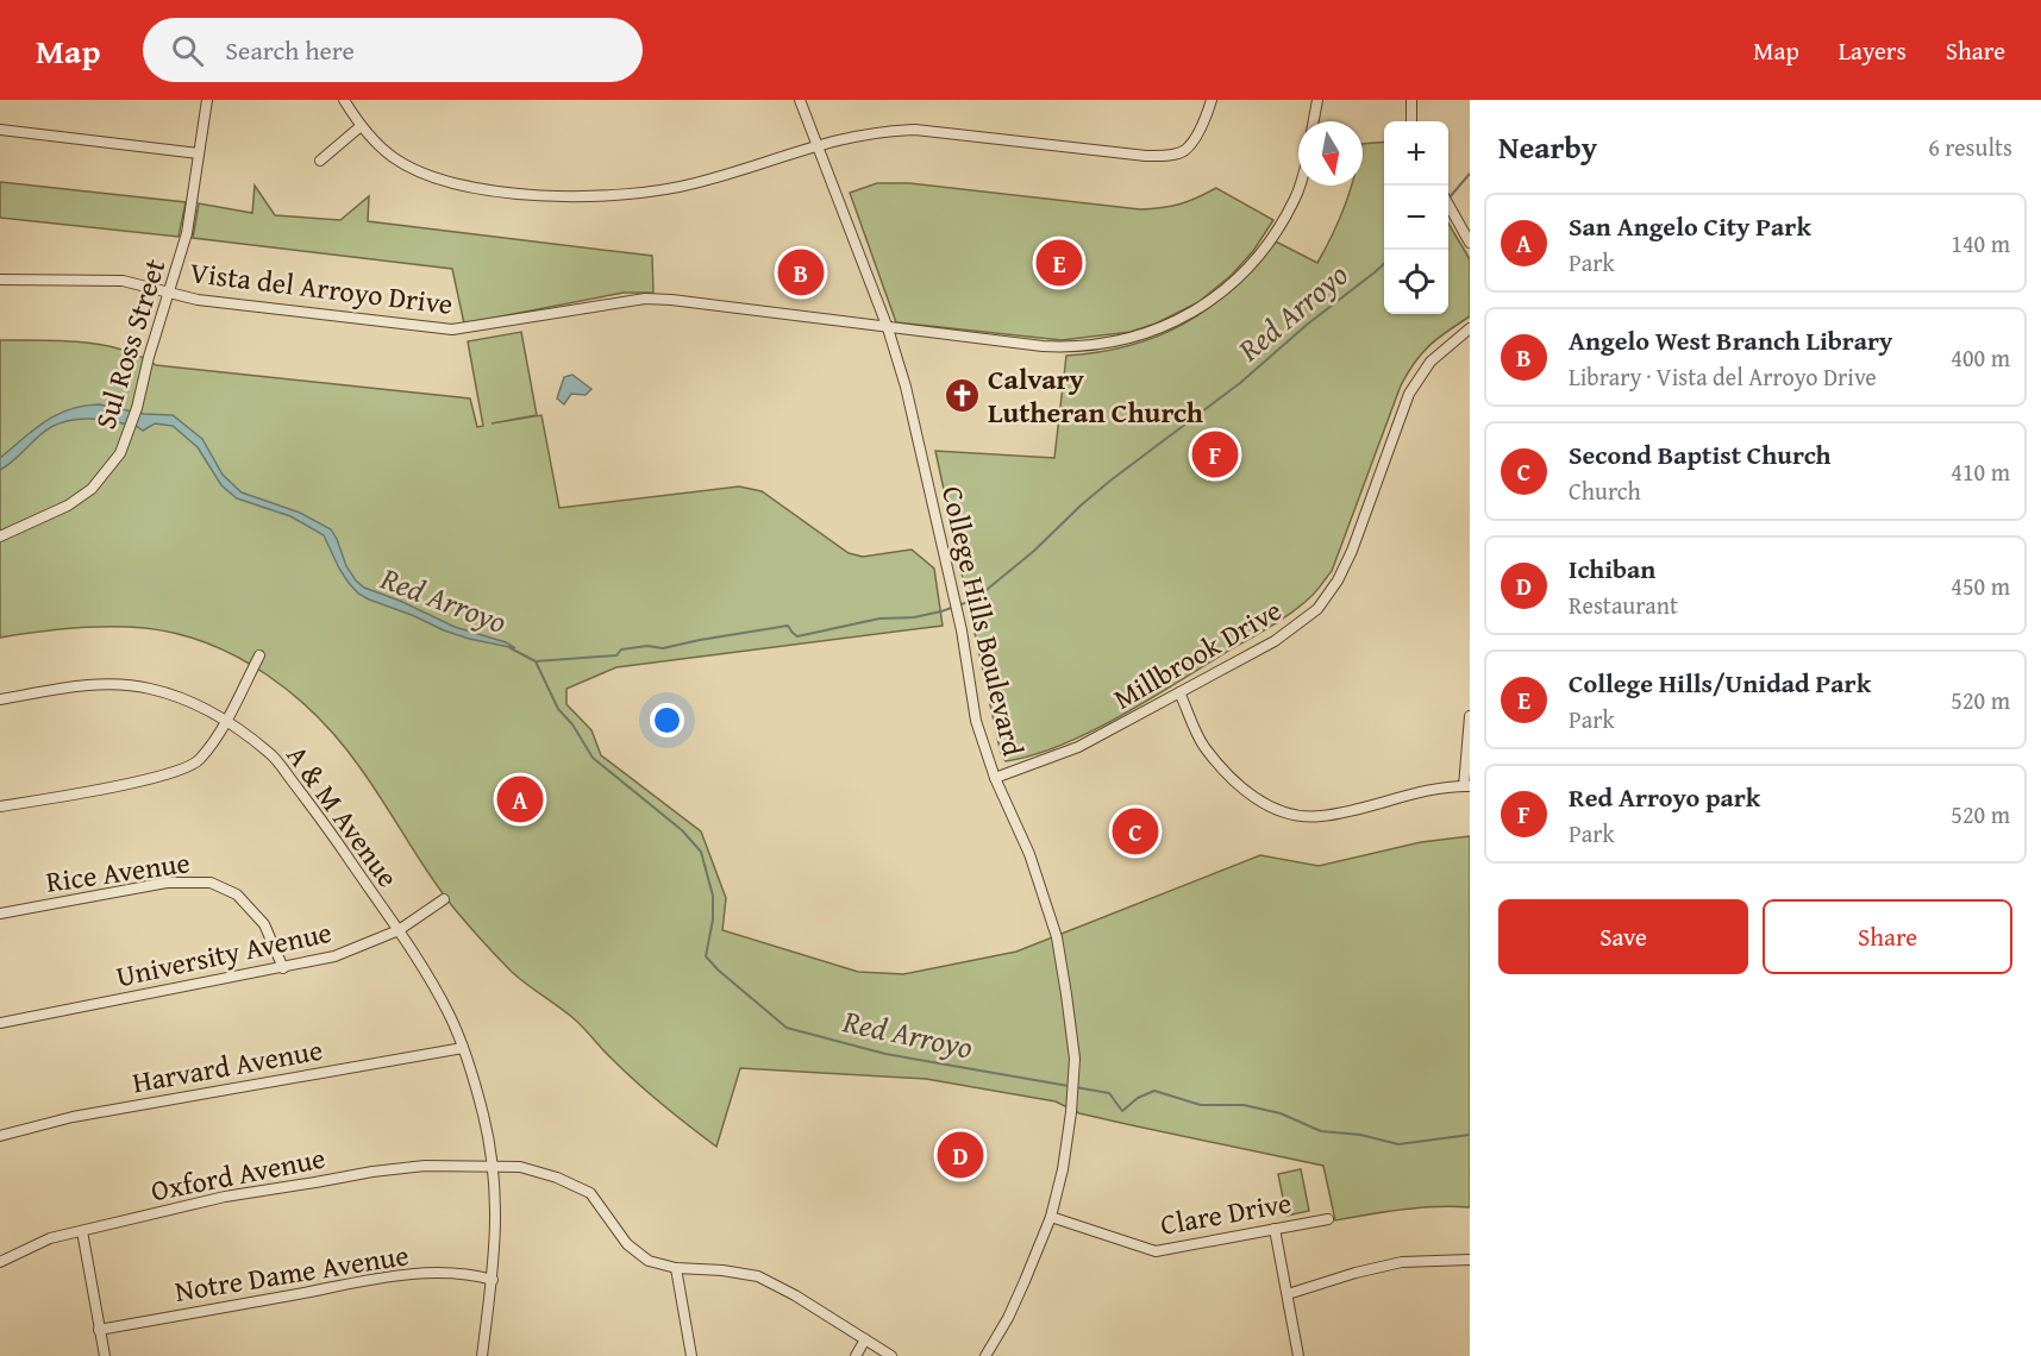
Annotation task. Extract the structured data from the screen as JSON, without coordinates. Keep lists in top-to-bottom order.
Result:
{
  "streets": {
    "street": [
      "Vista del Arroyo Drive",
      "Sul Ross Street",
      "College Hills Boulevard",
      "Millbrook Drive",
      "A & M Avenue",
      "Rice Avenue",
      "University Avenue",
      "Harvard Avenue",
      "Oxford Avenue",
      "Clare Drive",
      "Notre Dame Avenue"
    ]
  },
  "crossings": [
    ["Vista del Arroyo Drive", "Sul Ross Street"],
    ["Vista del Arroyo Drive", "College Hills Boulevard"],
    ["College Hills Boulevard", "Millbrook Drive"],
    ["College Hills Boulevard", "Clare Drive"],
    ["A & M Avenue", "University Avenue"],
    ["A & M Avenue", "Harvard Avenue"],
    ["A & M Avenue", "Oxford Avenue"],
    ["A & M Avenue", "Notre Dame Avenue"],
    ["Rice Avenue", "University Avenue"]
  ],
  "water": ["Red Arroyo"],
  "places": {
    "church": ["Calvary Lutheran Church"]
  },
  "north": "bottom",
  "page": {
    "header": "Map",
    "search": "Search here",
    "nav": ["Map", "Layers", "Share"],
    "heading": ["Nearby", "6 results"],
    "map_buttons": ["+", "−"],
    "list": [
      {
        "mark": "A",
        "name": "San Angelo City Park",
        "note": "Park",
        "value": "140 m"
      },
      {
        "mark": "B",
        "name": "Angelo West Branch Library",
        "note": "Library · Vista del Arroyo Drive",
        "value": "400 m"
      },
      {
        "mark": "C",
        "name": "Second Baptist Church",
        "note": "Church",
        "value": "410 m"
      },
      {
        "mark": "D",
        "name": "Ichiban",
        "note": "Restaurant",
        "value": "450 m"
      },
      {
        "mark": "E",
        "name": "College Hills/Unidad Park",
        "note": "Park",
        "value": "520 m"
      },
      {
        "mark": "F",
        "name": "Red Arroyo park",
        "note": "Park",
        "value": "520 m"
      }
    ],
    "pins": [
      "E",
      "B",
      "F",
      "A",
      "C",
      "D"
    ],
    "buttons": ["Save", "Share"]
  }
}
